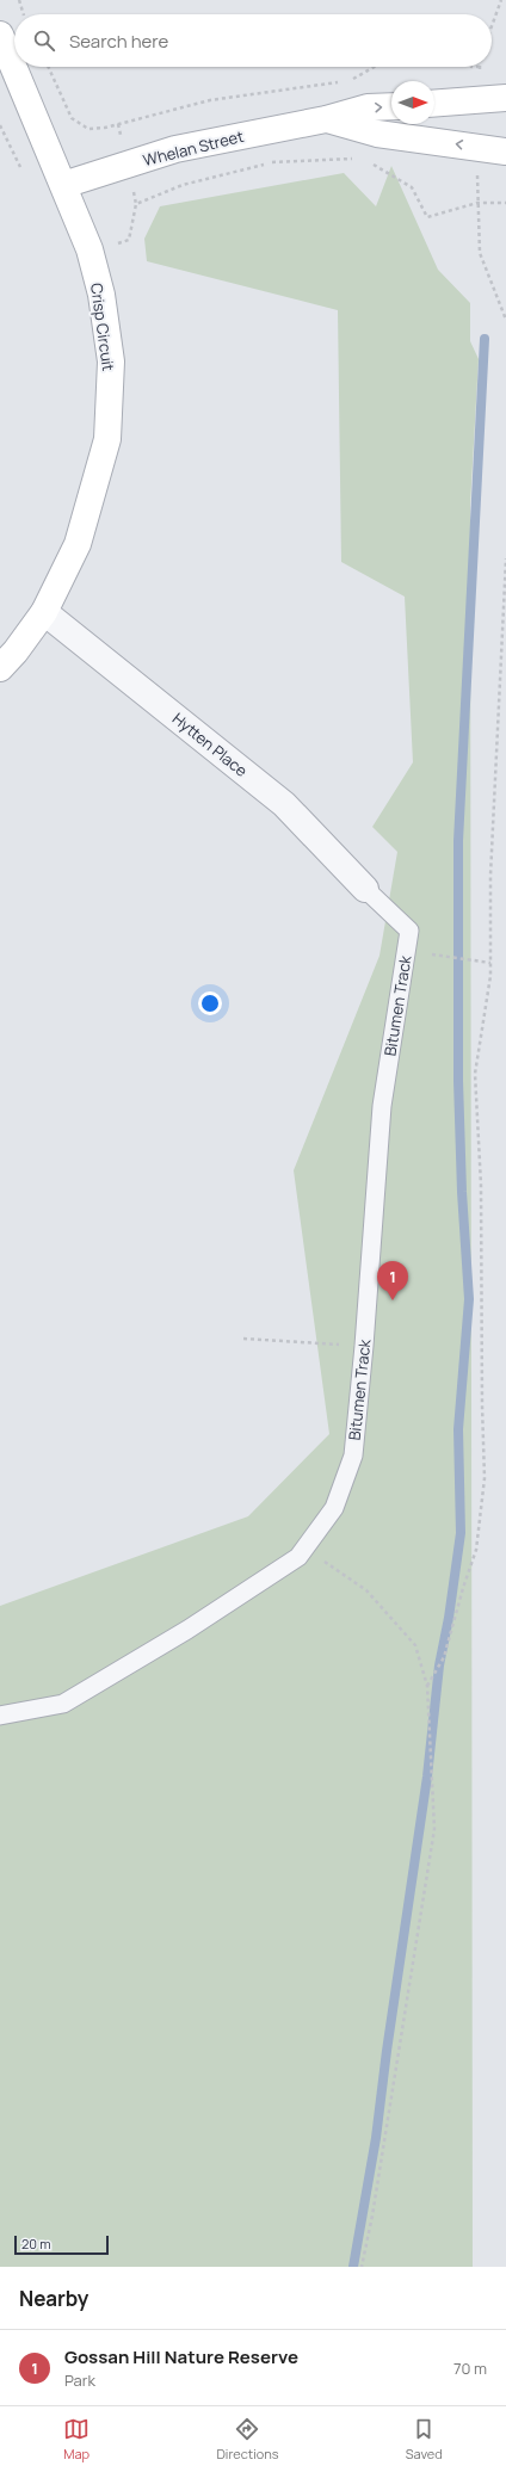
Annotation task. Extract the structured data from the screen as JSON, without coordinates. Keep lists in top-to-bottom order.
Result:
{
  "streets": {
    "street": ["Whelan Street", "Crisp Circuit", "Hytten Place"],
    "lane": ["Bitumen Track"]
  },
  "crossings": [
    ["Whelan Street", "Crisp Circuit"],
    ["Crisp Circuit", "Hytten Place"],
    ["Hytten Place", "Bitumen Track"]
  ],
  "scale_bar": "20 m",
  "north": "right",
  "page": {
    "search": "Search here",
    "pins": "1",
    "scale": "20 m",
    "heading": "Nearby",
    "list": [
      {
        "mark": "1",
        "name": "Gossan Hill Nature Reserve",
        "note": "Park",
        "value": "70 m"
      }
    ],
    "nav": ["Map", "Directions", "Saved"]
  }
}
